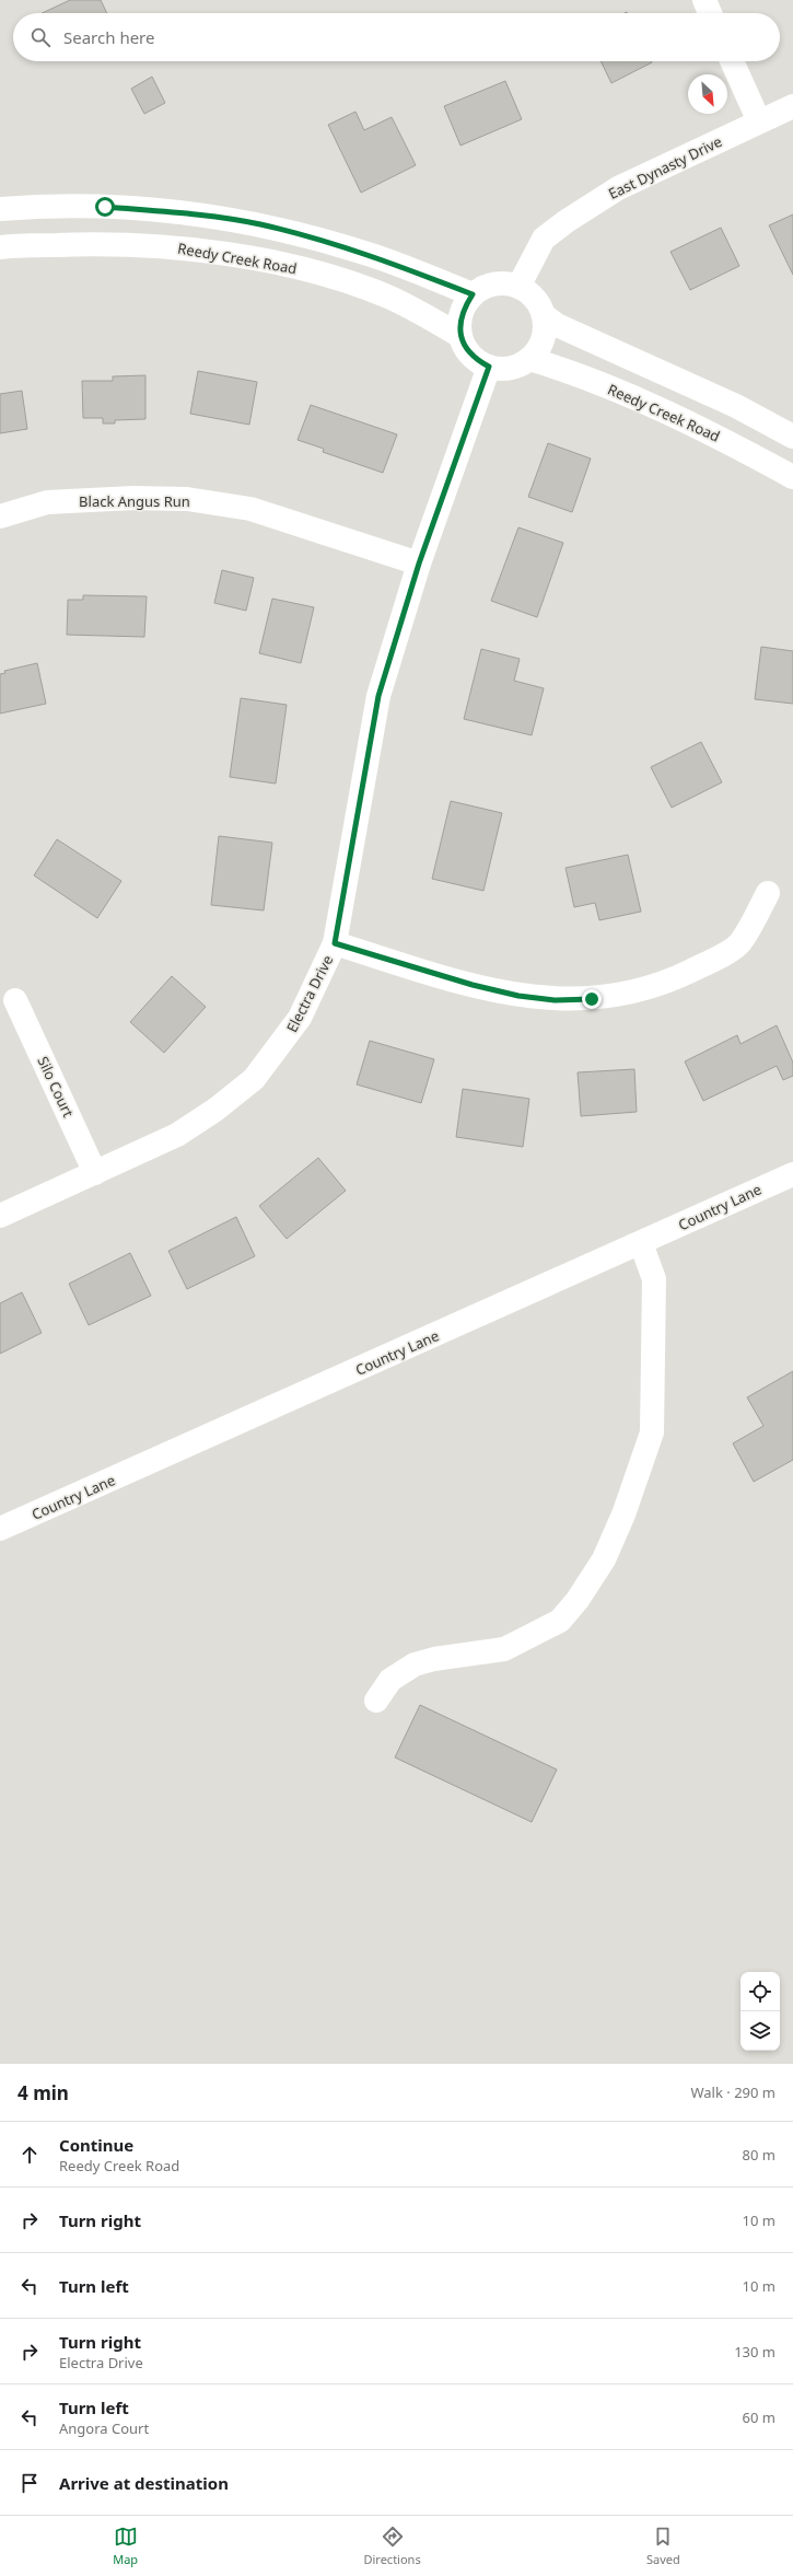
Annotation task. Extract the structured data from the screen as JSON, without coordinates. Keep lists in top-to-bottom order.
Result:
{
  "streets": {
    "street": [
      "East Dynasty Drive",
      "Reedy Creek Road",
      "Black Angus Run",
      "Electra Drive",
      "Silo Court",
      "Country Lane"
    ]
  },
  "crossings": [
    ["East Dynasty Drive", "Reedy Creek Road"],
    ["East Dynasty Drive", "Electra Drive"],
    ["Reedy Creek Road", "Electra Drive"],
    ["Black Angus Run", "Electra Drive"],
    ["Electra Drive", "Silo Court"]
  ],
  "north": "bottom right",
  "page": {
    "search": "Search here",
    "heading": ["4 min", "Walk · 290 m"],
    "list": [
      ["Continue", "Reedy Creek Road", "80 m"],
      ["Turn right", "10 m"],
      ["Turn left", "10 m"],
      ["Turn right", "Electra Drive", "130 m"],
      ["Turn left", "Angora Court", "60 m"],
      "Arrive at destination"
    ],
    "nav": ["Map", "Directions", "Saved"]
  }
}
